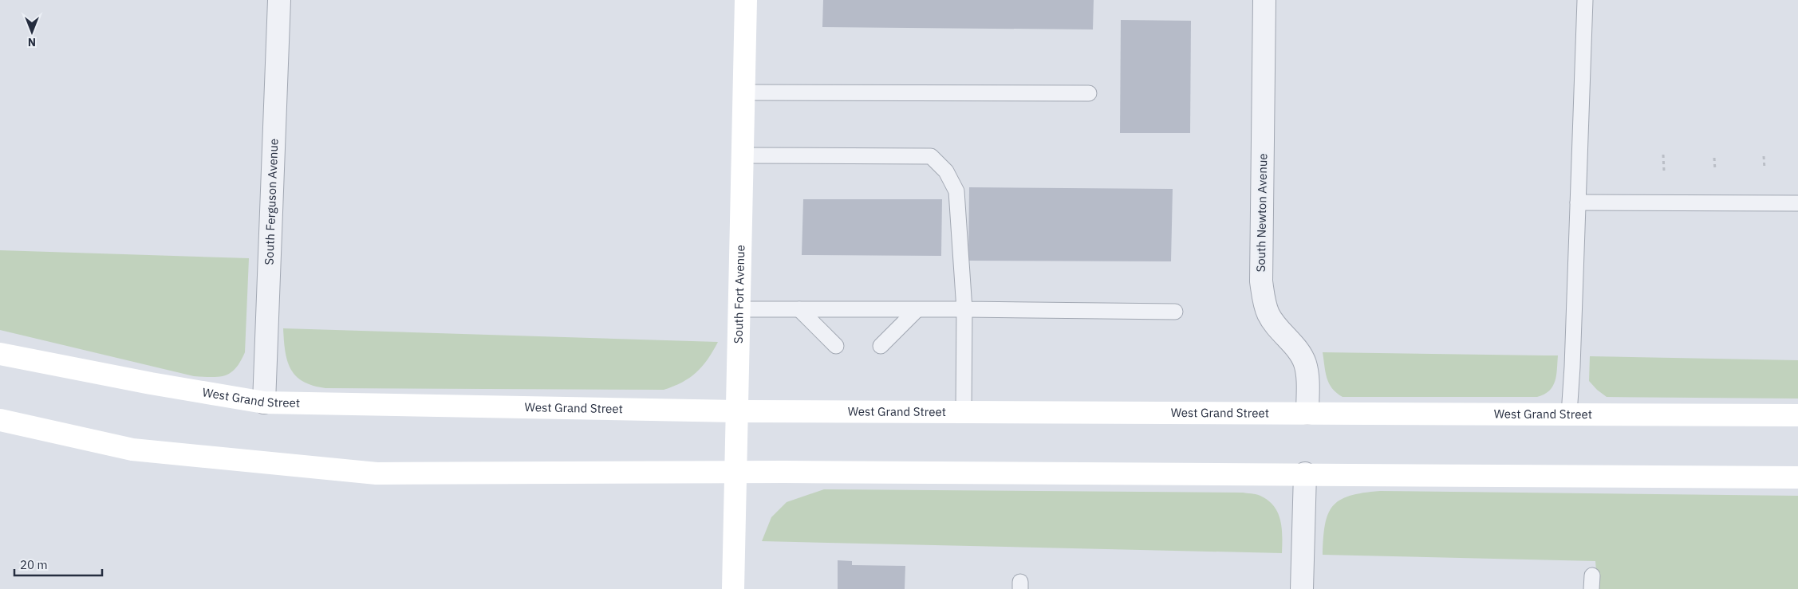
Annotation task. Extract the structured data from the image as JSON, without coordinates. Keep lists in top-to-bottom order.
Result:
{
  "streets": {
    "main road": ["South Fort Avenue", "West Grand Street"],
    "street": ["South Ferguson Avenue", "South Newton Avenue"]
  },
  "crossings": [
    ["South Ferguson Avenue", "West Grand Street"],
    ["South Newton Avenue", "West Grand Street"],
    ["South Fort Avenue", "West Grand Street"]
  ],
  "scale_bar": "20 m",
  "north": "bottom"
}
